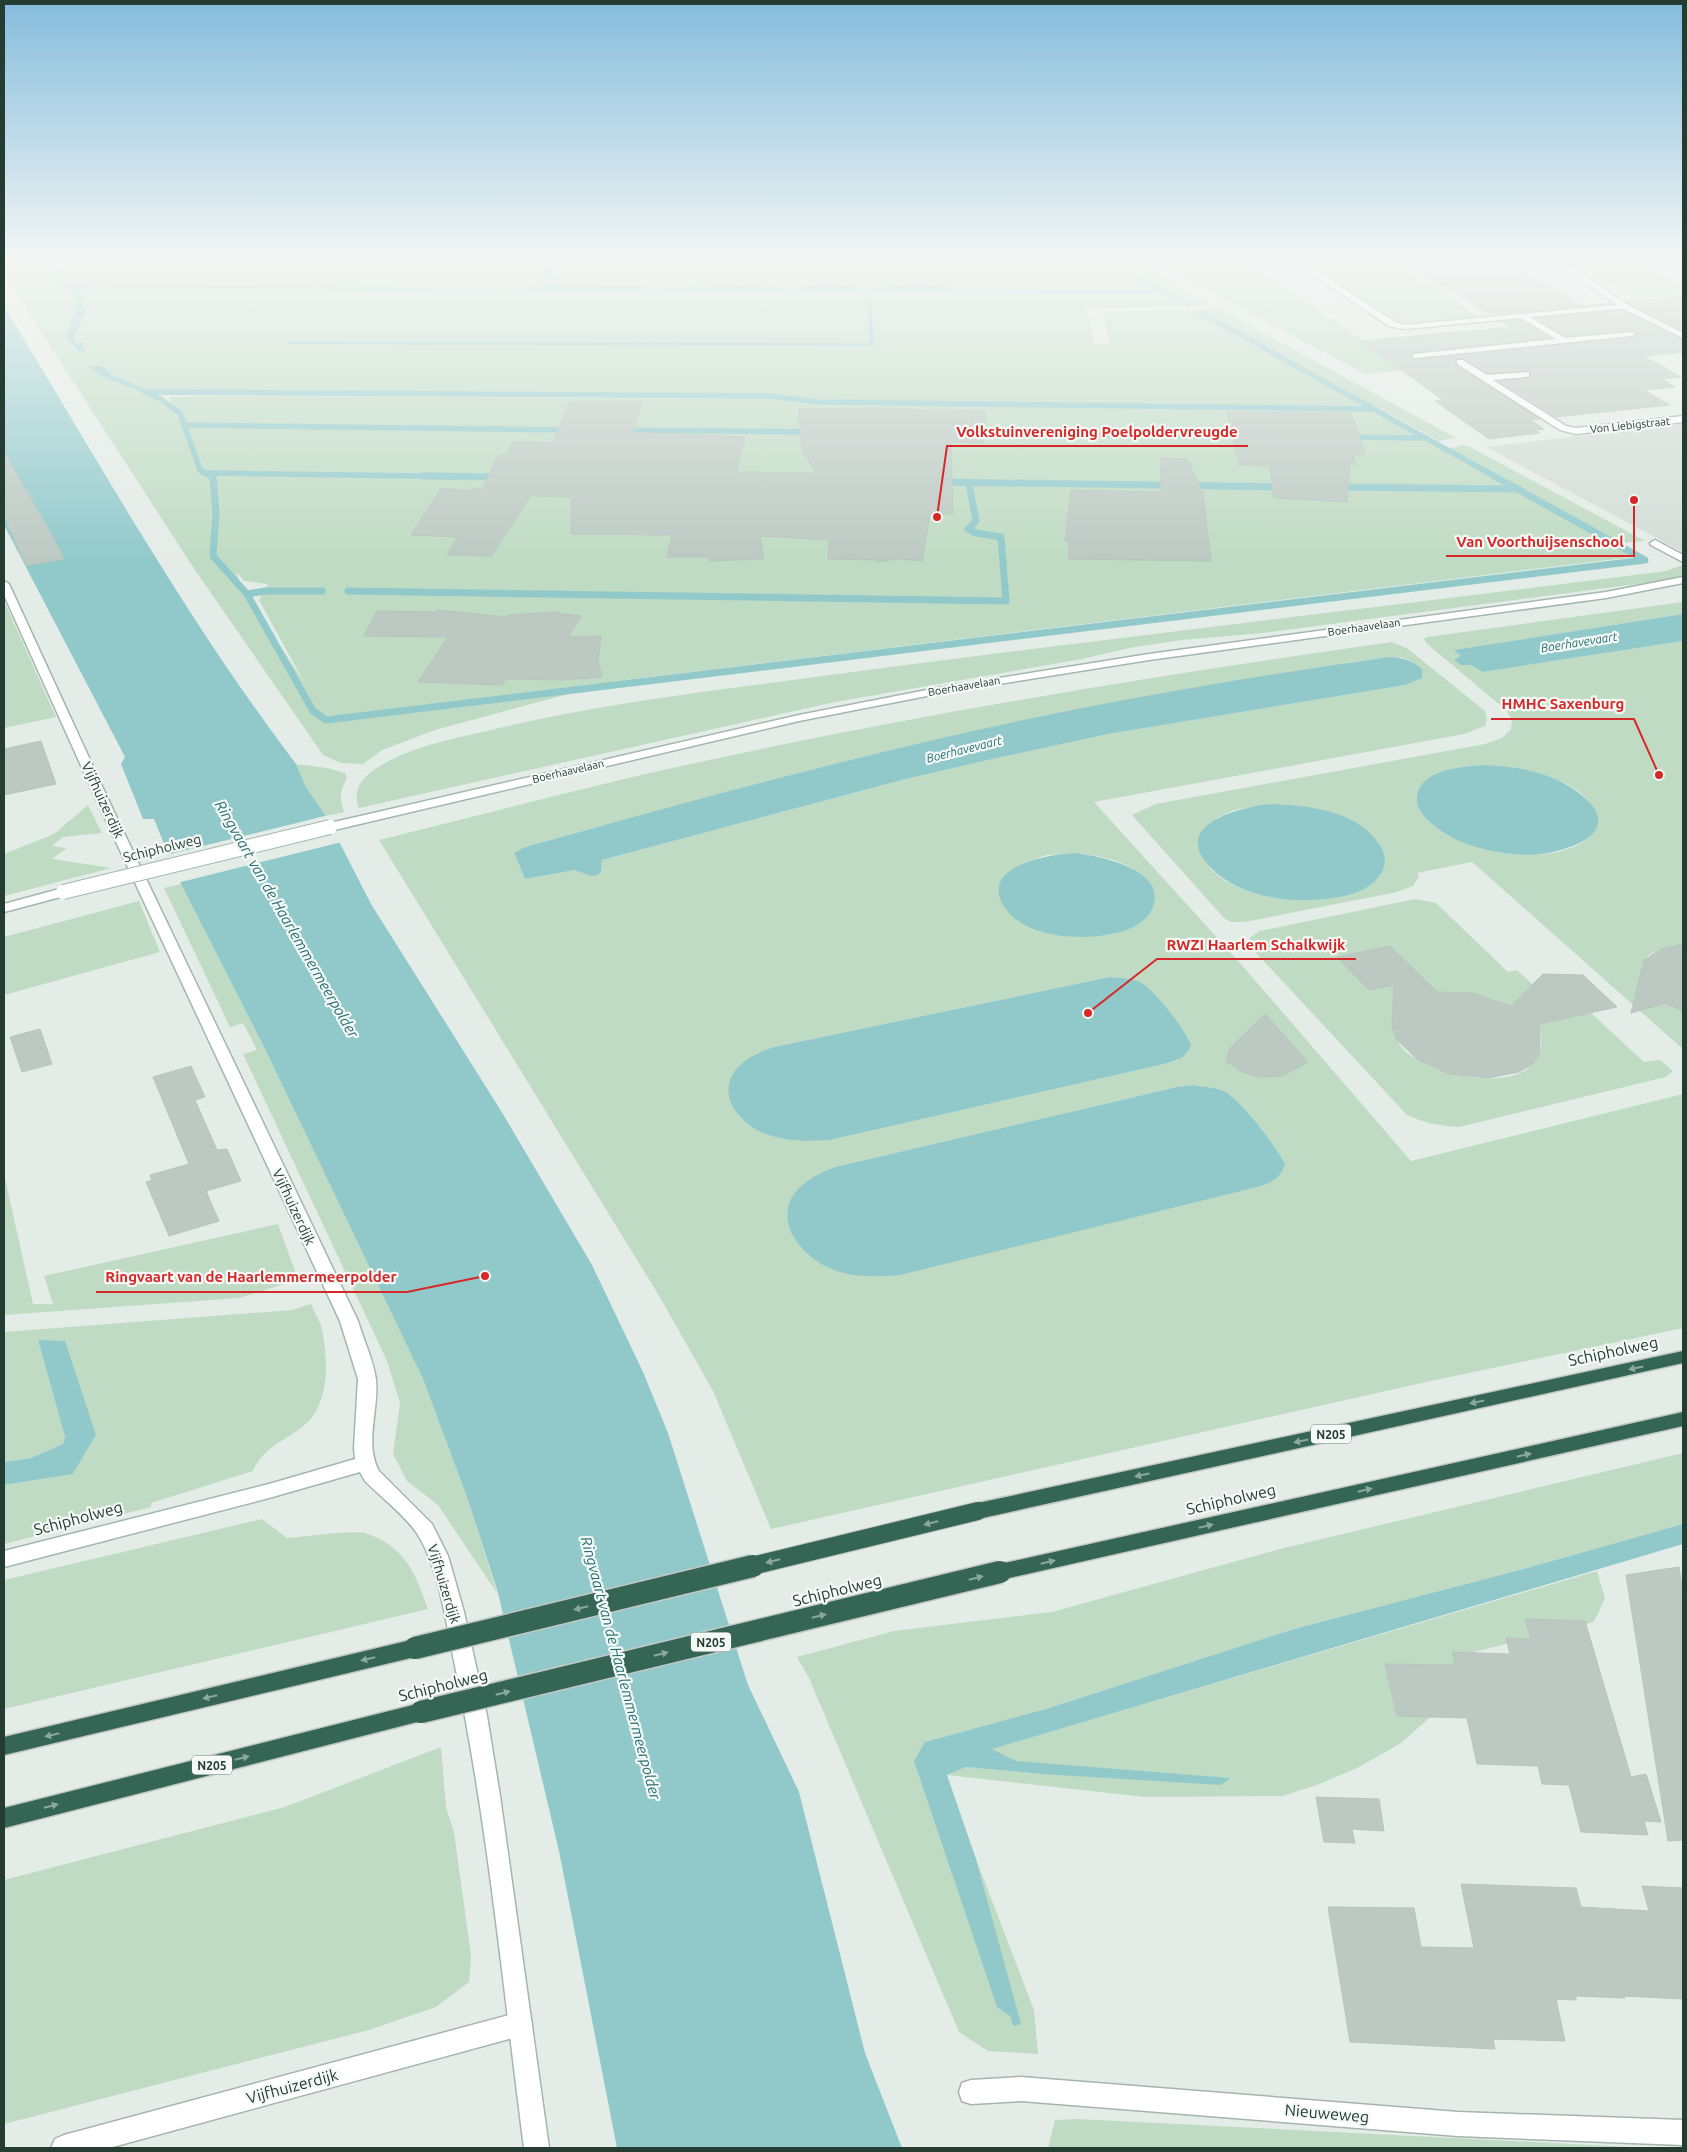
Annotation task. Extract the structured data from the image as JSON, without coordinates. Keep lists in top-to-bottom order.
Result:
{
  "streets": {
    "highway": ["Schipholweg", "N205"],
    "street": [
      "Von Liebigstraat",
      "Boerhaavelaan",
      "Vijfhuizerdijk",
      "Nieuweweg"
    ]
  },
  "crossings": [
    ["Boerhaavelaan", "Schipholweg"],
    ["Vijfhuizerdijk", "Schipholweg"]
  ],
  "water": ["Boerhavevaart", "Ringvaart van de Haarlemmermeerpolder"],
  "places": [
    "Van Voorthuijsenschool",
    "Volkstuinvereniging Poelpoldervreugde",
    "HMHC Saxenburg",
    "RWZI Haarlem Schalkwijk",
    "Ringvaart van de Haarlemmermeerpolder"
  ]
}
